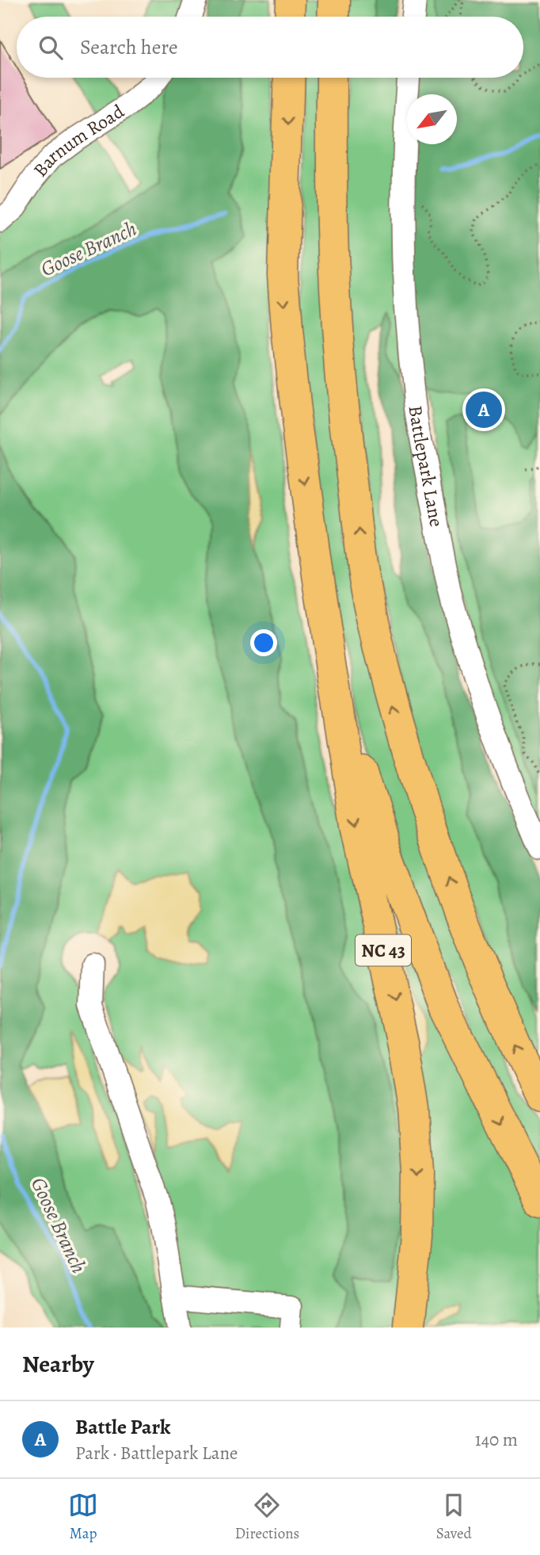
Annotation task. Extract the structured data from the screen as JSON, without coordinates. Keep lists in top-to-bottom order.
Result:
{
  "streets": {
    "highway": ["NC 43"],
    "street": ["Barnum Road", "Battlepark Lane"]
  },
  "water": ["Goose Branch"],
  "north": "bottom left",
  "page": {
    "search": "Search here",
    "pins": "A",
    "heading": "Nearby",
    "list": [
      {
        "mark": "A",
        "name": "Battle Park",
        "note": "Park · Battlepark Lane",
        "value": "140 m"
      }
    ],
    "nav": ["Map", "Directions", "Saved"]
  }
}
